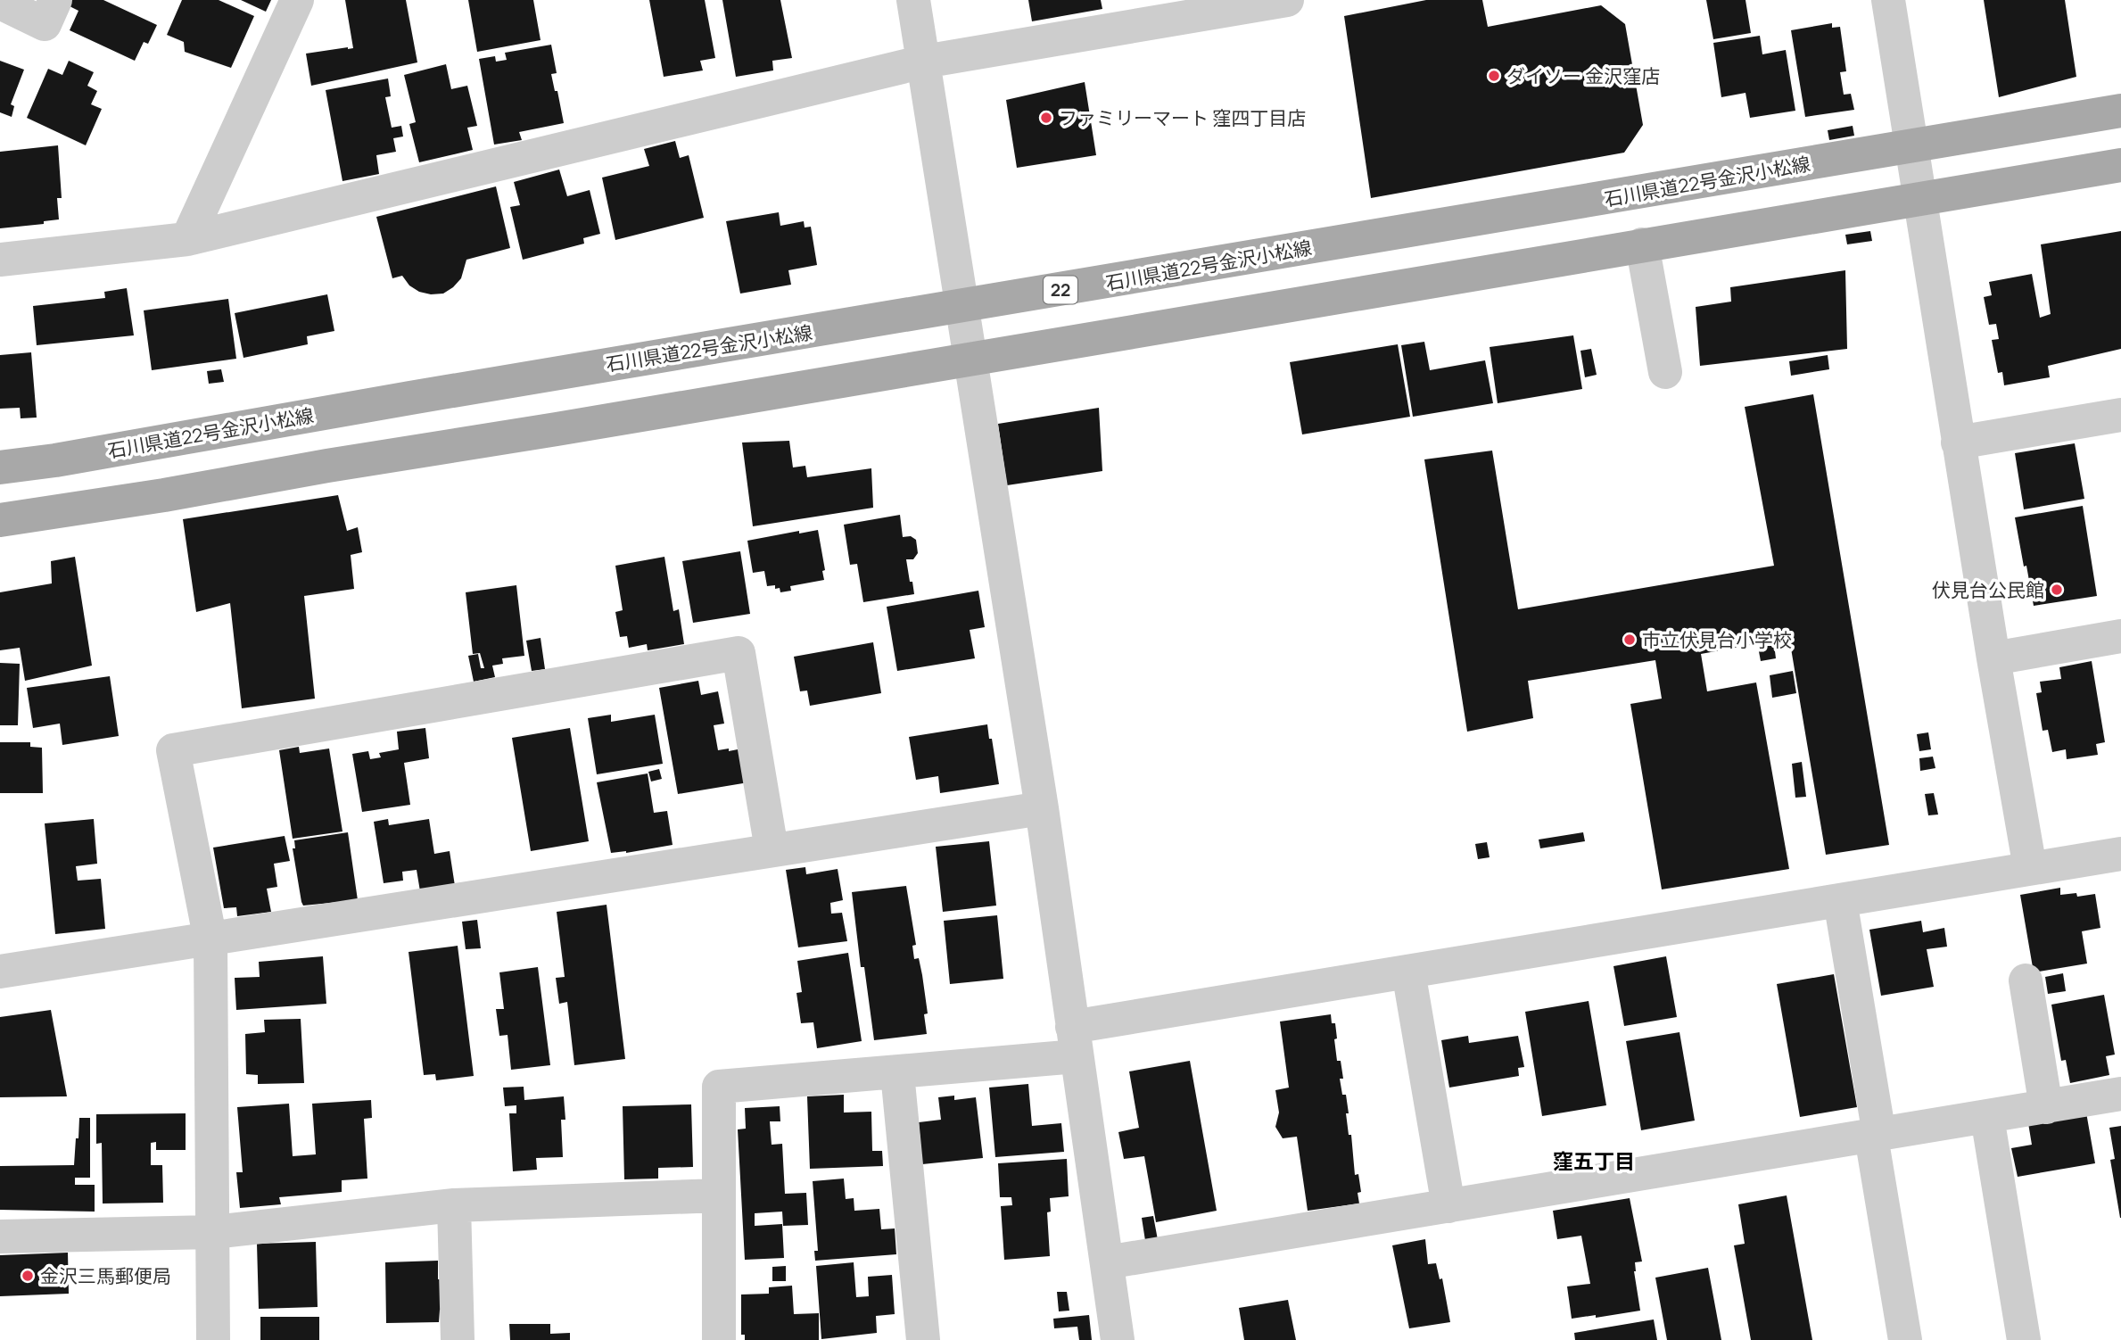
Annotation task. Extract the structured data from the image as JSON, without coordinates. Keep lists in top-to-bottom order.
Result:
{
  "streets": {
    "main road": ["石川県道22号金沢小松線", "22"]
  },
  "districts": ["窪五丁目"],
  "places": [
    "ダイソー 金沢窪店",
    "ファミリーマート 窪四丁目店",
    "伏見台公民館",
    "市立伏見台小学校",
    "金沢三馬郵便局"
  ]
}
